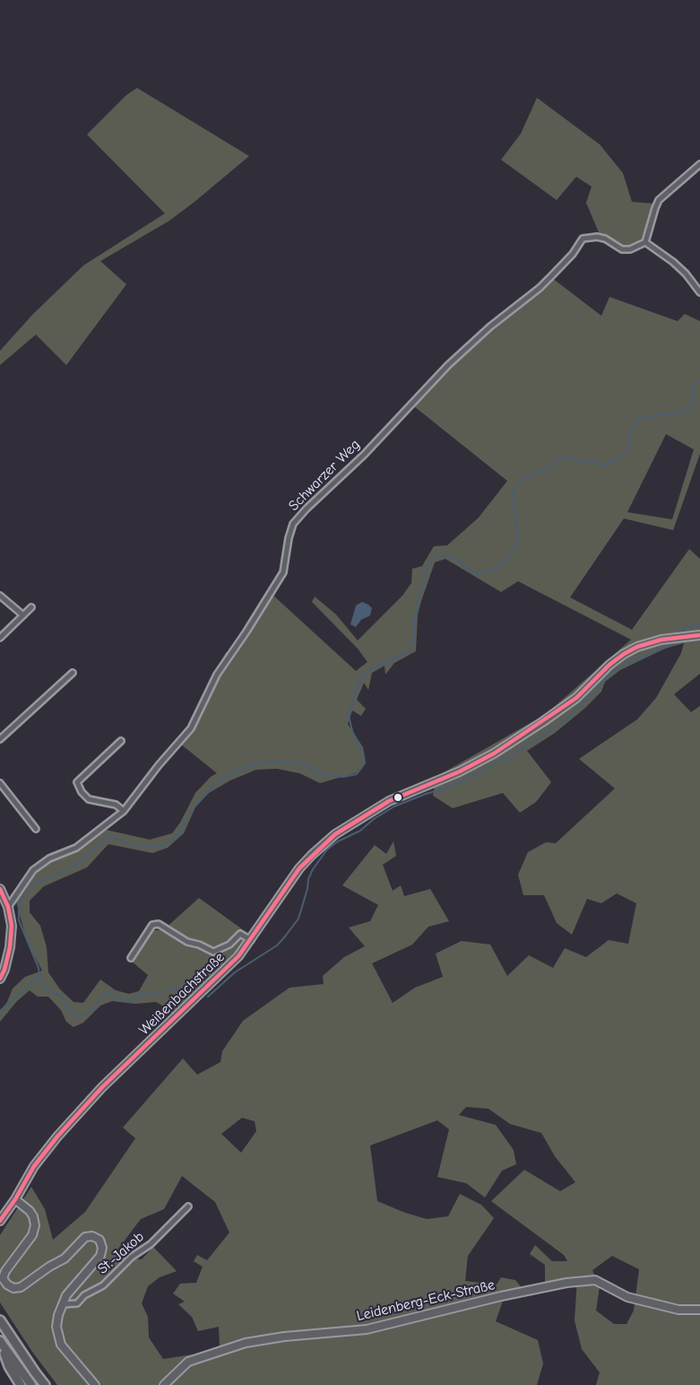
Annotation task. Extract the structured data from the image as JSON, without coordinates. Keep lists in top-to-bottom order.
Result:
{
  "streets": {
    "main road": ["Weißenbachstraße", "Leidenberg-Eck-Straße"],
    "street": ["Schwarzer Weg", "St.-Jakob"]
  }
}
